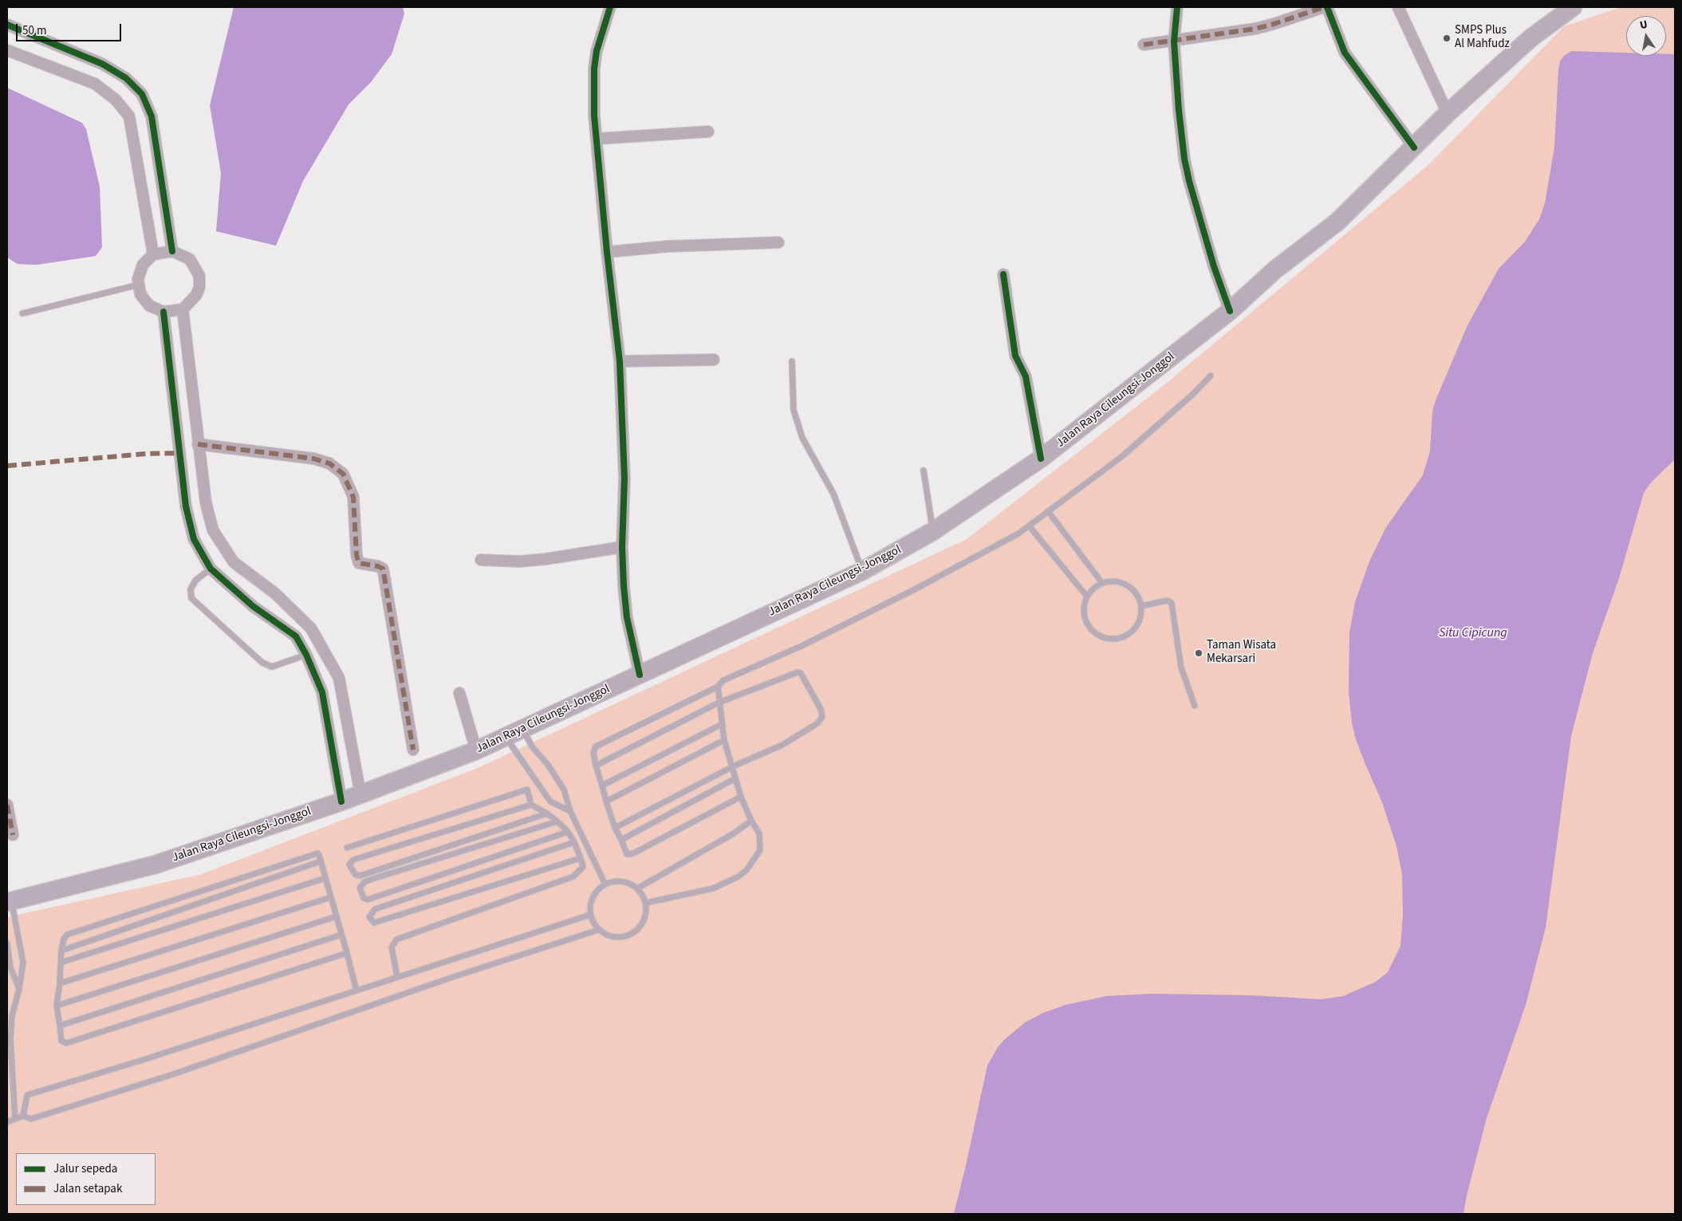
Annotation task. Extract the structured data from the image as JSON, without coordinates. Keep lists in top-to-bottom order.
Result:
{
  "streets": {
    "main road": ["Jalan Raya Cileungsi-Jonggol"]
  },
  "water": ["Situ Cipicung"],
  "places": ["SMPS Plus Al Mahfudz", "Taman Wisata Mekarsari"],
  "legend": ["Jalur sepeda", "Jalan setapak"],
  "scale_bar": "50 m",
  "north": "top"
}
